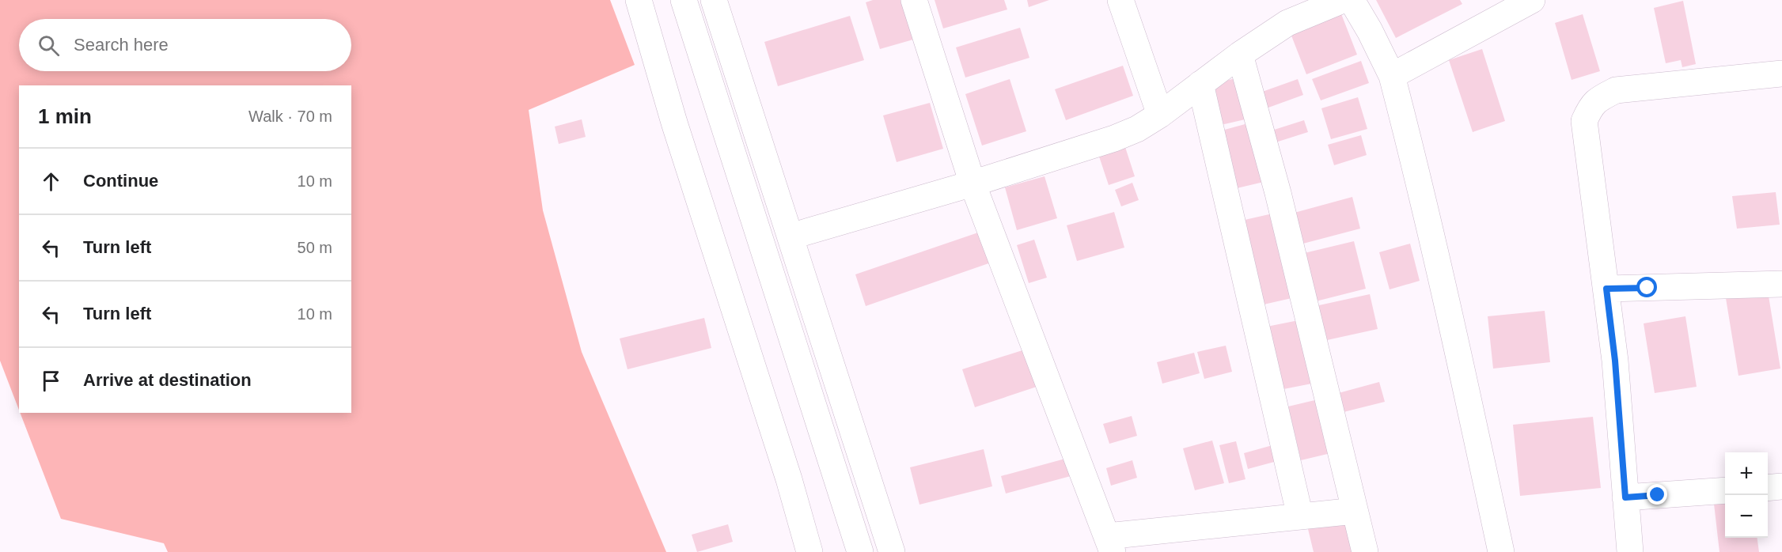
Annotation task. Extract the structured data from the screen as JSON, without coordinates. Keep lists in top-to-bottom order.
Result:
{
  "page": {
    "search": "Search here",
    "heading": ["1 min", "Walk · 70 m"],
    "list": [
      ["Continue", "10 m"],
      ["Turn left", "50 m"],
      ["Turn left", "10 m"],
      "Arrive at destination"
    ],
    "map_buttons": ["+", "−"]
  }
}
